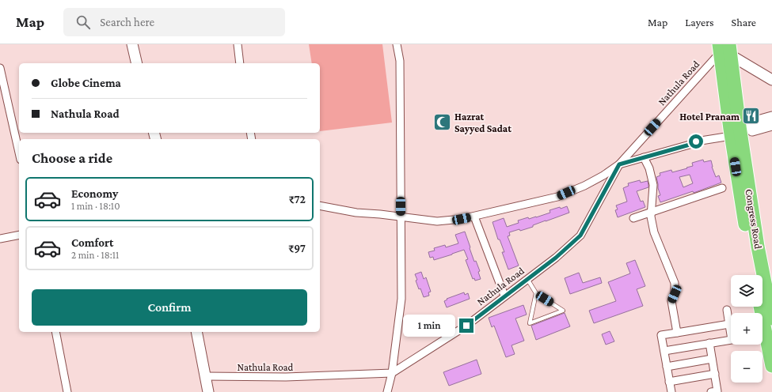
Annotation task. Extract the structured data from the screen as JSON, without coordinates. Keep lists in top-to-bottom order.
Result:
{
  "streets": {
    "highway": ["Congress Road"],
    "street": ["Nathula Road"]
  },
  "crossings": [
    ["Nathula Road", "Congress Road"]
  ],
  "places": {
    "restaurant": ["Hotel Pranam"],
    "mosque": ["Hazrat Sayyed Sadat"]
  },
  "page": {
    "header": "Map",
    "search": "Search here",
    "nav": ["Map", "Layers", "Share"],
    "banner": ["Globe Cinema", "Nathula Road"],
    "heading": "Choose a ride",
    "list": [
      {
        "name": "Economy",
        "note": "1 min · 18:10",
        "value": "₹72"
      },
      {
        "name": "Comfort",
        "note": "2 min · 18:11",
        "value": "₹97"
      }
    ],
    "map_buttons": ["+", "−"],
    "buttons": "Confirm",
    "bubble": "1 min"
  }
}
